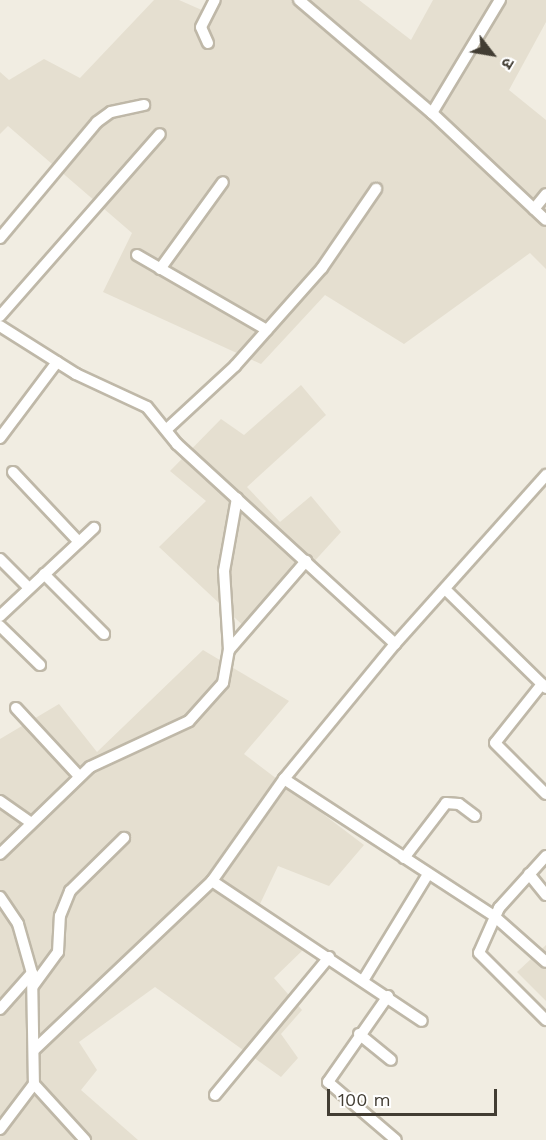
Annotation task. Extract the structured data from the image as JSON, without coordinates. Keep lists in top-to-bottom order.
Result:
{
  "scale_bar": "100 m",
  "north": "bottom right"
}
